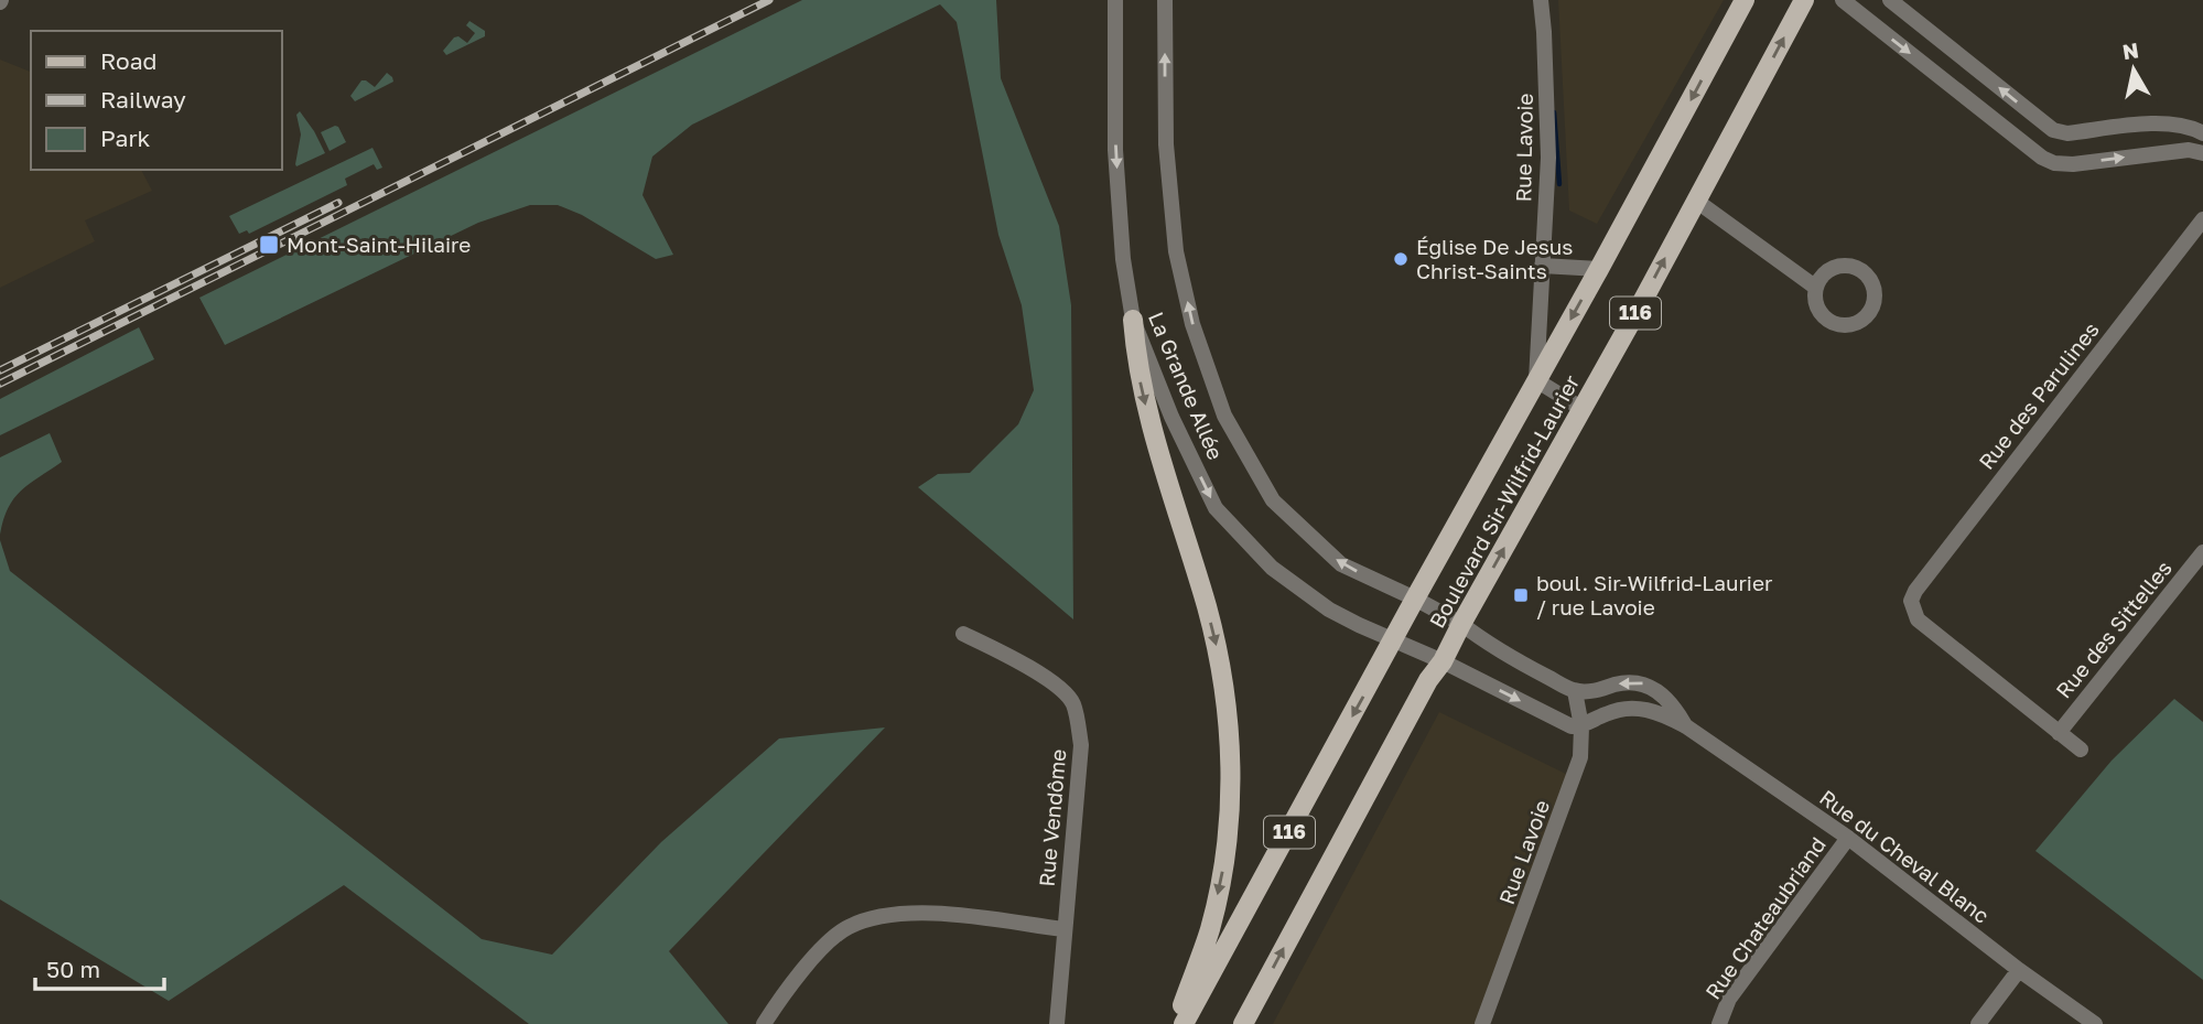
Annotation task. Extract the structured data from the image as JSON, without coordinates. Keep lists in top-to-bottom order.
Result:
{
  "streets": {
    "main road": ["116", "Boulevard Sir-Wilfrid-Laurier"],
    "street": [
      "Rue Lavoie",
      "La Grande Allée",
      "Rue des Parulines",
      "Rue des Sittelles",
      "Rue Vendôme",
      "Rue du Cheval Blanc",
      "Rue Chateaubriand"
    ]
  },
  "crossings": [
    ["Rue Lavoie", "Boulevard Sir-Wilfrid-Laurier"],
    ["Rue Lavoie", "Rue du Cheval Blanc"],
    ["La Grande Allée", "Boulevard Sir-Wilfrid-Laurier"],
    ["Rue des Parulines", "Rue des Sittelles"],
    ["Rue du Cheval Blanc", "Rue Chateaubriand"]
  ],
  "places": {
    "transit": ["Mont-Saint-Hilaire", "boul. Sir-Wilfrid-Laurier / rue Lavoie"],
    "other": ["Église De Jesus Christ-Saints"]
  },
  "legend": ["Road", "Railway", "Park"],
  "scale_bar": "50 m",
  "north": "top"
}
